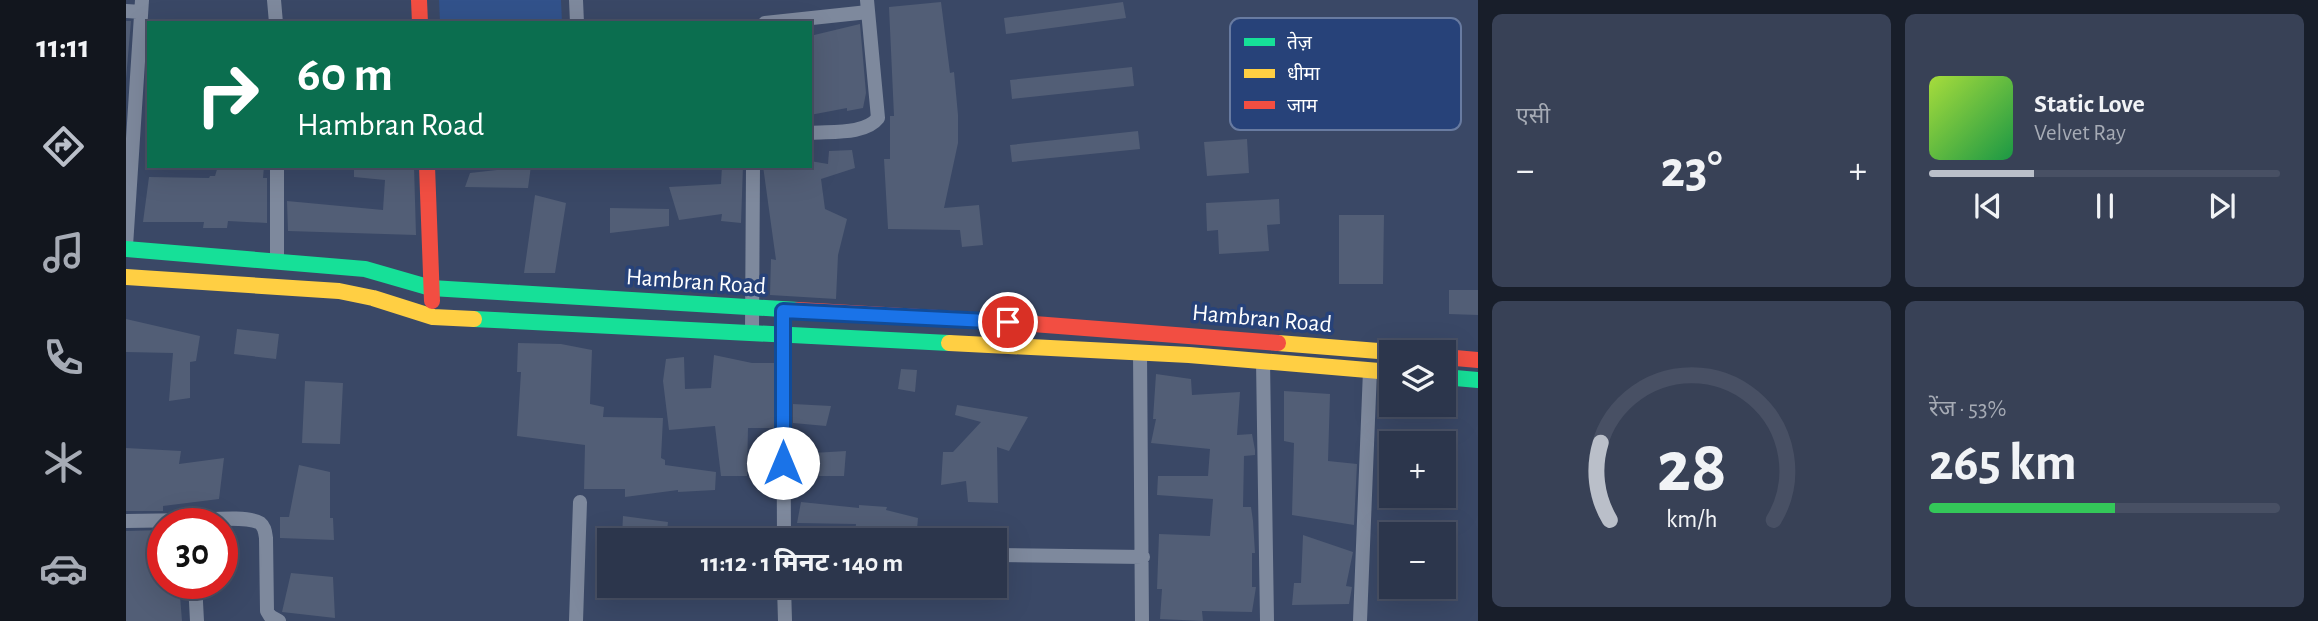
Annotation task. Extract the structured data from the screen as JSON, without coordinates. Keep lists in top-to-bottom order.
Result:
{
  "streets": {
    "main road": ["Hambran Road"]
  },
  "legend": ["तेज़", "धीमा", "जाम"],
  "page": {
    "tabs": "11:11",
    "tile": [
      "एसी",
      ["रेंज · 53%", "265 km"]
    ],
    "turn": ["60 m", "Hambran Road"],
    "song": ["Static Love", "Velvet Ray"],
    "heat": ["−", "23°", "+"],
    "map_buttons": ["+", "−"],
    "limit": "30",
    "trip": "11:12 · 1 मिनट · 140 m",
    "gauge": ["28", "km/h"]
  }
}
